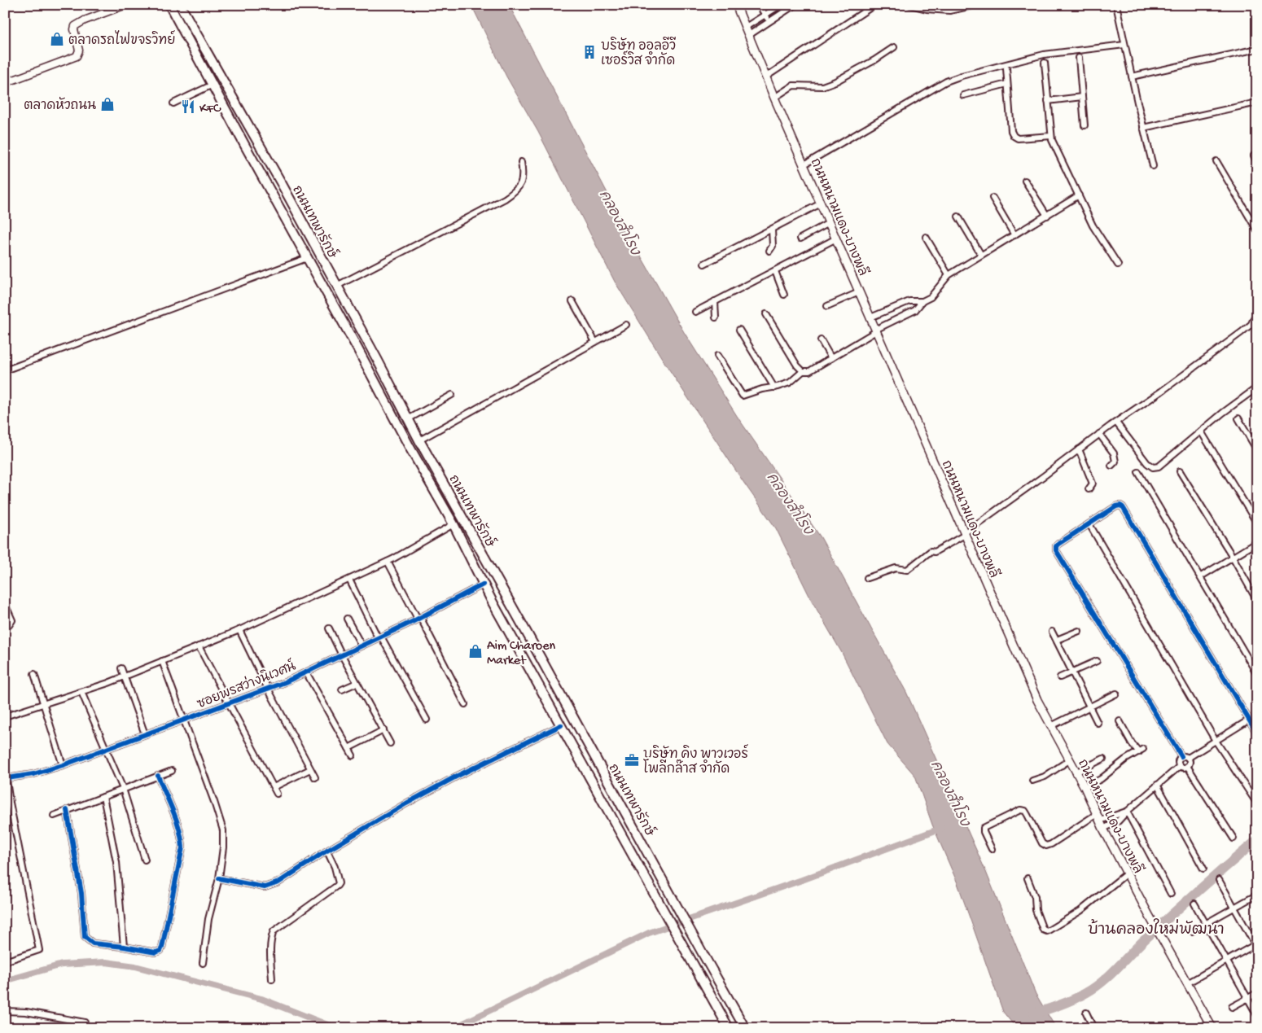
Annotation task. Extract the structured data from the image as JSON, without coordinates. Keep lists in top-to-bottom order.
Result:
{
  "streets": {
    "main road": ["ถนนหนามแดง-บางพลี", "ถนนเทพารักษ์"],
    "street": ["ซอยพรสว่างนิเวศน์"]
  },
  "crossings": [
    ["ถนนเทพารักษ์", "ซอยพรสว่างนิเวศน์"]
  ],
  "districts": ["บ้านคลองใหม่พัฒนา"],
  "water": ["คลองสำโรง"],
  "places": {
    "shop": ["ตลาดรถไฟขจรวิทย์", "ตลาดหัวถนน", "Aim Charoen Market"],
    "building": ["บริษัท ออลอีวี เซอร์วิส จำกัด"],
    "restaurant": ["KFC"],
    "office": ["บริษัท คิง พาวเวอร์ โพลีกล๊าส จำกัด"]
  }
}
